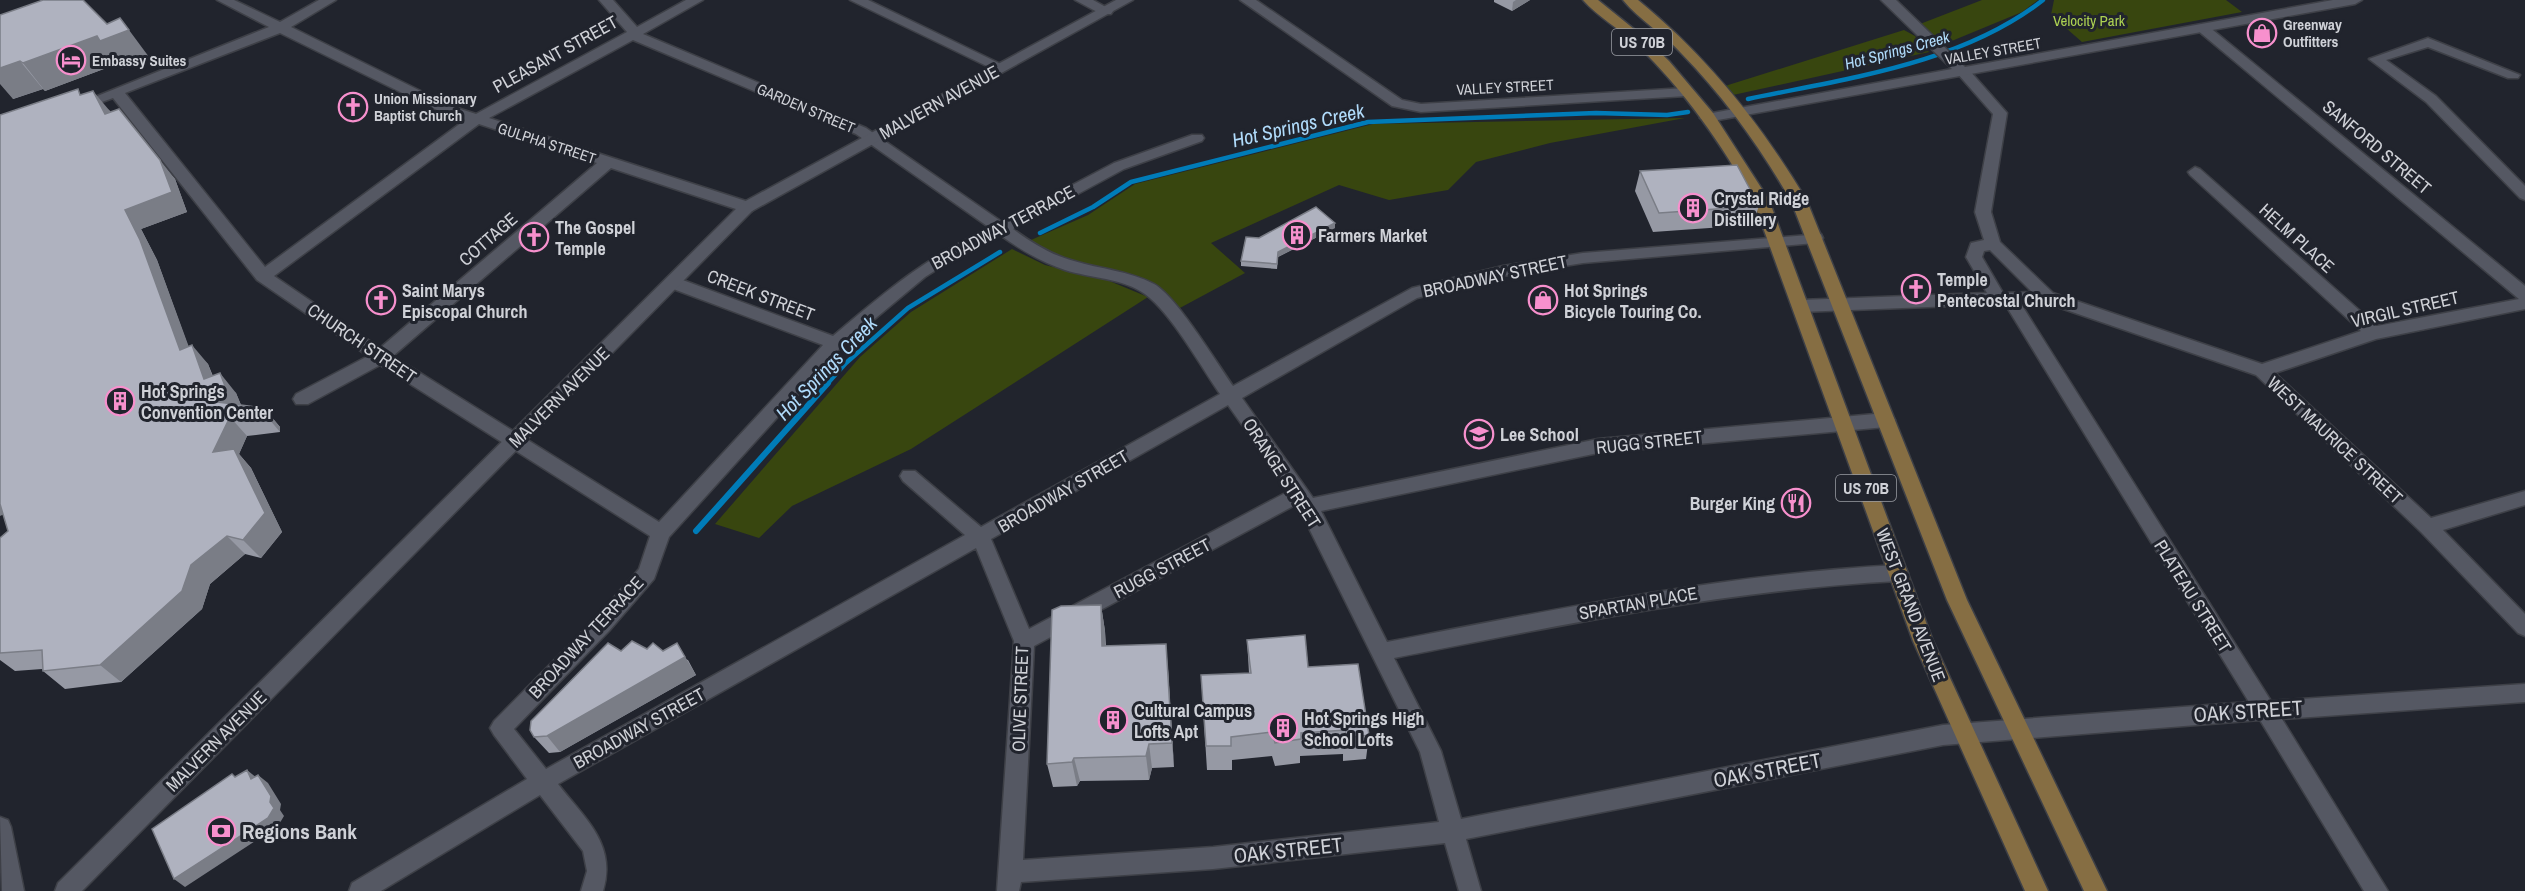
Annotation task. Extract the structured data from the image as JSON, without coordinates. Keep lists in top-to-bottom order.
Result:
{
  "streets": {
    "main road": ["US 70B", "WEST GRAND AVENUE"],
    "street": [
      "VALLEY STREET",
      "PLEASANT STREET",
      "MALVERN AVENUE",
      "GARDEN STREET",
      "GULPHA STREET",
      "SANFORD STREET",
      "BROADWAY TERRACE",
      "HELM PLACE",
      "COTTAGE",
      "BROADWAY STREET",
      "CREEK STREET",
      "VIRGIL STREET",
      "CHURCH STREET",
      "WEST MAURICE STREET",
      "RUGG STREET",
      "ORANGE STREET",
      "PLATEAU STREET",
      "SPARTAN PLACE",
      "OLIVE STREET",
      "OAK STREET"
    ]
  },
  "crossings": [
    ["US 70B", "VALLEY STREET"],
    ["US 70B", "BROADWAY STREET"],
    ["US 70B", "RUGG STREET"],
    ["US 70B", "WEST GRAND AVENUE"],
    ["US 70B", "OAK STREET"],
    ["VALLEY STREET", "SANFORD STREET"],
    ["VALLEY STREET", "WEST MAURICE STREET"],
    ["VALLEY STREET", "WEST GRAND AVENUE"],
    ["PLEASANT STREET", "GARDEN STREET"],
    ["PLEASANT STREET", "GULPHA STREET"],
    ["PLEASANT STREET", "CHURCH STREET"],
    ["MALVERN AVENUE", "GARDEN STREET"],
    ["MALVERN AVENUE", "GULPHA STREET"],
    ["MALVERN AVENUE", "CREEK STREET"],
    ["MALVERN AVENUE", "CHURCH STREET"],
    ["GARDEN STREET", "BROADWAY TERRACE"],
    ["GARDEN STREET", "ORANGE STREET"],
    ["GULPHA STREET", "COTTAGE"],
    ["BROADWAY TERRACE", "BROADWAY STREET"],
    ["BROADWAY TERRACE", "CREEK STREET"],
    ["BROADWAY TERRACE", "CHURCH STREET"],
    ["BROADWAY TERRACE", "ORANGE STREET"],
    ["HELM PLACE", "VIRGIL STREET"],
    ["COTTAGE", "CHURCH STREET"],
    ["BROADWAY STREET", "ORANGE STREET"],
    ["BROADWAY STREET", "WEST GRAND AVENUE"],
    ["BROADWAY STREET", "OLIVE STREET"],
    ["VIRGIL STREET", "WEST MAURICE STREET"],
    ["WEST MAURICE STREET", "PLATEAU STREET"],
    ["RUGG STREET", "ORANGE STREET"],
    ["RUGG STREET", "WEST GRAND AVENUE"],
    ["RUGG STREET", "OLIVE STREET"],
    ["ORANGE STREET", "SPARTAN PLACE"],
    ["ORANGE STREET", "OAK STREET"],
    ["PLATEAU STREET", "OAK STREET"],
    ["SPARTAN PLACE", "WEST GRAND AVENUE"],
    ["WEST GRAND AVENUE", "OAK STREET"],
    ["OLIVE STREET", "OAK STREET"]
  ],
  "water": ["Hot Springs Creek"],
  "parks": ["Velocity Park"],
  "places": {
    "shop": ["Greenway Outfitters", "Hot Springs Bicycle Touring Co."],
    "hotel": ["Embassy Suites"],
    "church": [
      "Union Missionary Baptist Church",
      "The Gospel Temple",
      "Temple Pentecostal Church",
      "Saint Marys Episcopal Church"
    ],
    "building": [
      "Crystal Ridge Distillery",
      "Farmers Market",
      "Hot Springs Convention Center",
      "Cultural Campus Lofts Apt",
      "Hot Springs High School Lofts"
    ],
    "school or university": ["Lee School"],
    "restaurant": ["Burger King"],
    "bank": ["Regions Bank"]
  }
}
